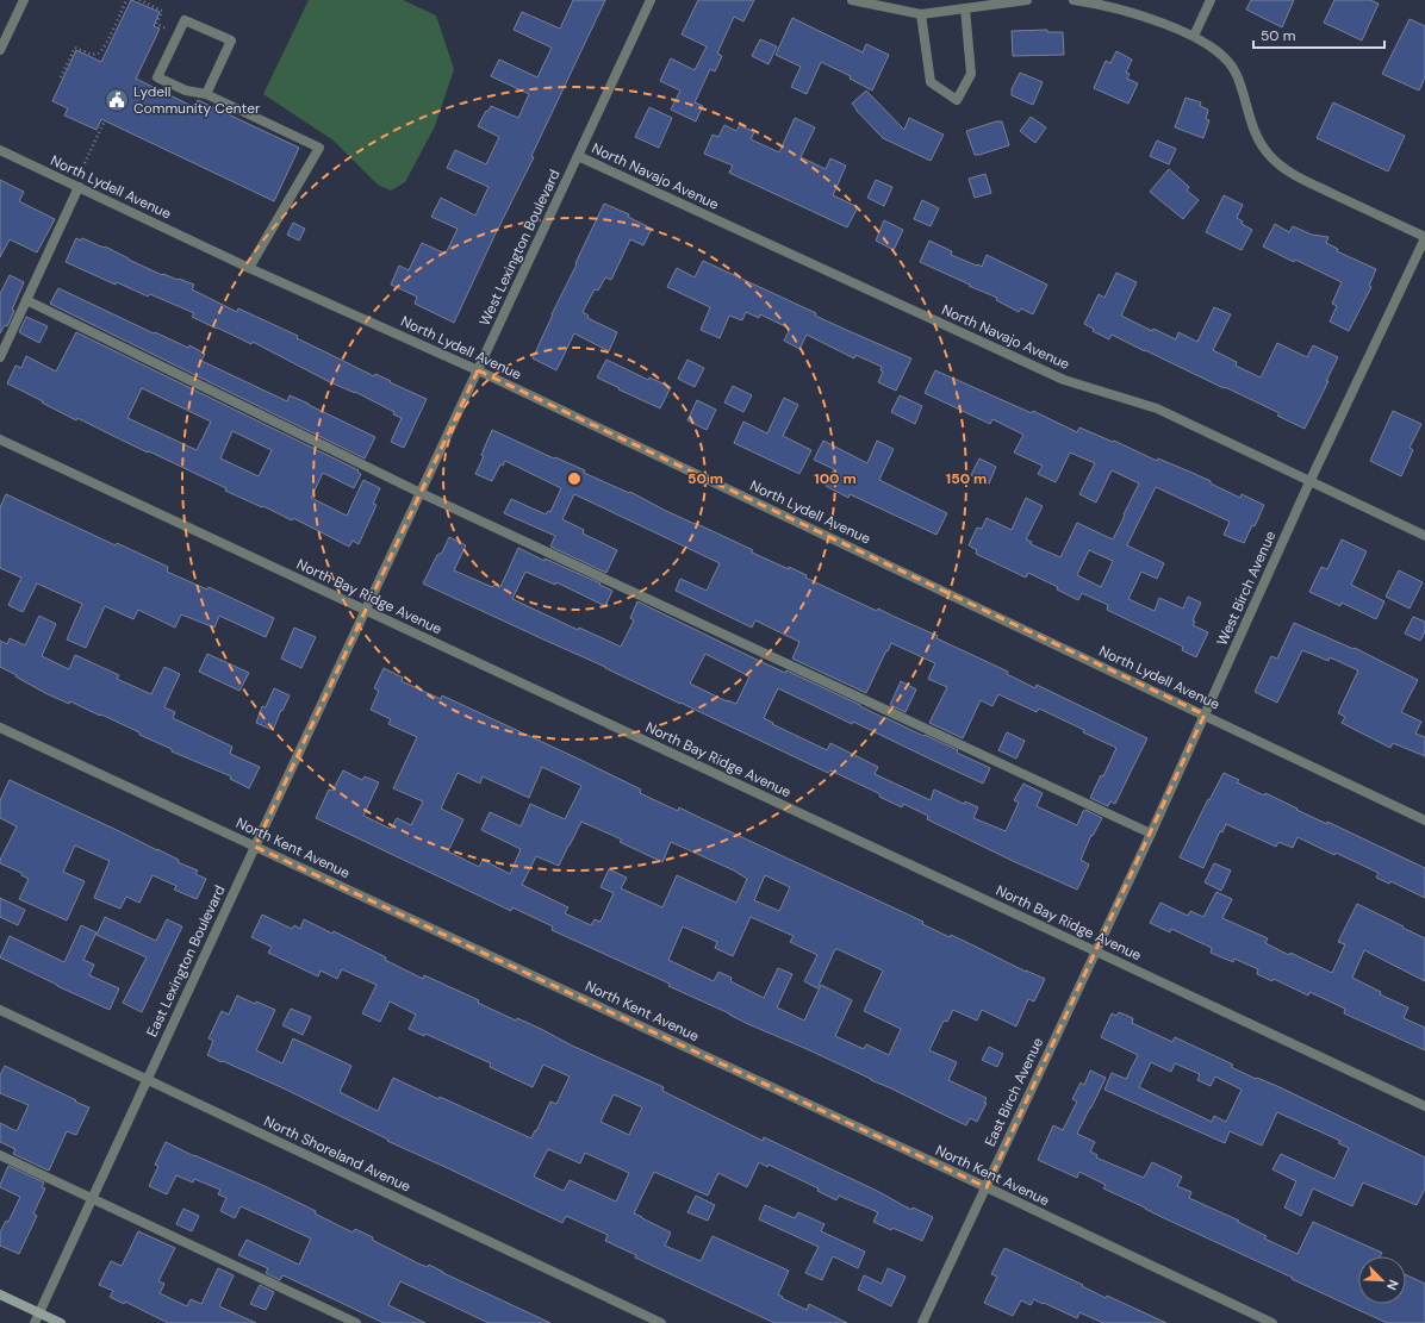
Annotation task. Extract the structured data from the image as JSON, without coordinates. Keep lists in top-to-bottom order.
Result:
{
  "streets": {
    "street": [
      "North Navajo Avenue",
      "North Lydell Avenue",
      "West Lexington Boulevard",
      "West Birch Avenue",
      "North Bay Ridge Avenue",
      "North Kent Avenue",
      "East Lexington Boulevard",
      "East Birch Avenue",
      "North Shoreland Avenue"
    ]
  },
  "crossings": [
    ["North Navajo Avenue", "West Lexington Boulevard"],
    ["North Navajo Avenue", "West Birch Avenue"],
    ["North Lydell Avenue", "West Lexington Boulevard"],
    ["North Lydell Avenue", "West Birch Avenue"],
    ["West Lexington Boulevard", "North Bay Ridge Avenue"],
    ["West Lexington Boulevard", "East Lexington Boulevard"],
    ["West Birch Avenue", "North Bay Ridge Avenue"],
    ["West Birch Avenue", "East Birch Avenue"],
    ["North Bay Ridge Avenue", "East Lexington Boulevard"],
    ["North Bay Ridge Avenue", "East Birch Avenue"],
    ["North Kent Avenue", "East Lexington Boulevard"],
    ["North Kent Avenue", "East Birch Avenue"],
    ["East Lexington Boulevard", "North Shoreland Avenue"]
  ],
  "places": {
    "public building": ["Lydell Community Center"]
  },
  "scale_bar": "50 m",
  "north": "bottom right",
  "rings": ["50 m", "100 m", "150 m"]
}
